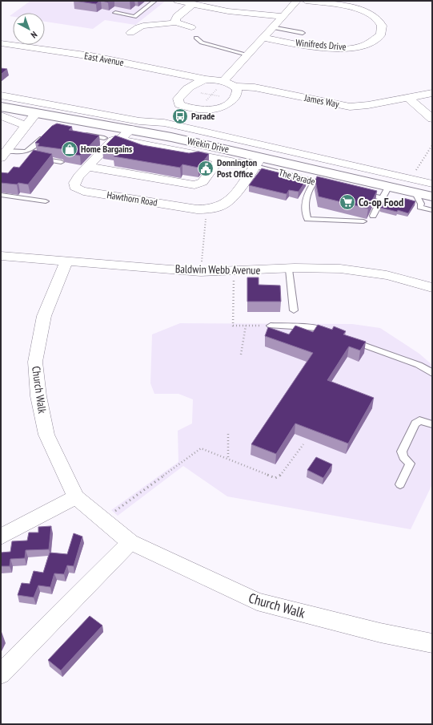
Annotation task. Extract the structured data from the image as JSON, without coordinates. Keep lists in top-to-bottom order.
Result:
{
  "streets": {
    "street": [
      "Winifreds Drive",
      "East Avenue",
      "James Way",
      "Wrekin Drive",
      "The Parade",
      "Hawthorn Road",
      "Baldwin Webb Avenue",
      "Church Walk"
    ]
  },
  "crossings": [
    ["Wrekin Drive", "The Parade"],
    ["Wrekin Drive", "Hawthorn Road"],
    ["The Parade", "Hawthorn Road"],
    ["Baldwin Webb Avenue", "Church Walk"]
  ],
  "places": {
    "bus stop": ["Parade"],
    "shop": ["Home Bargains"],
    "public building": ["Donnington Post Office"],
    "supermarket": ["Co-op Food"]
  },
  "north": "bottom right"
}
